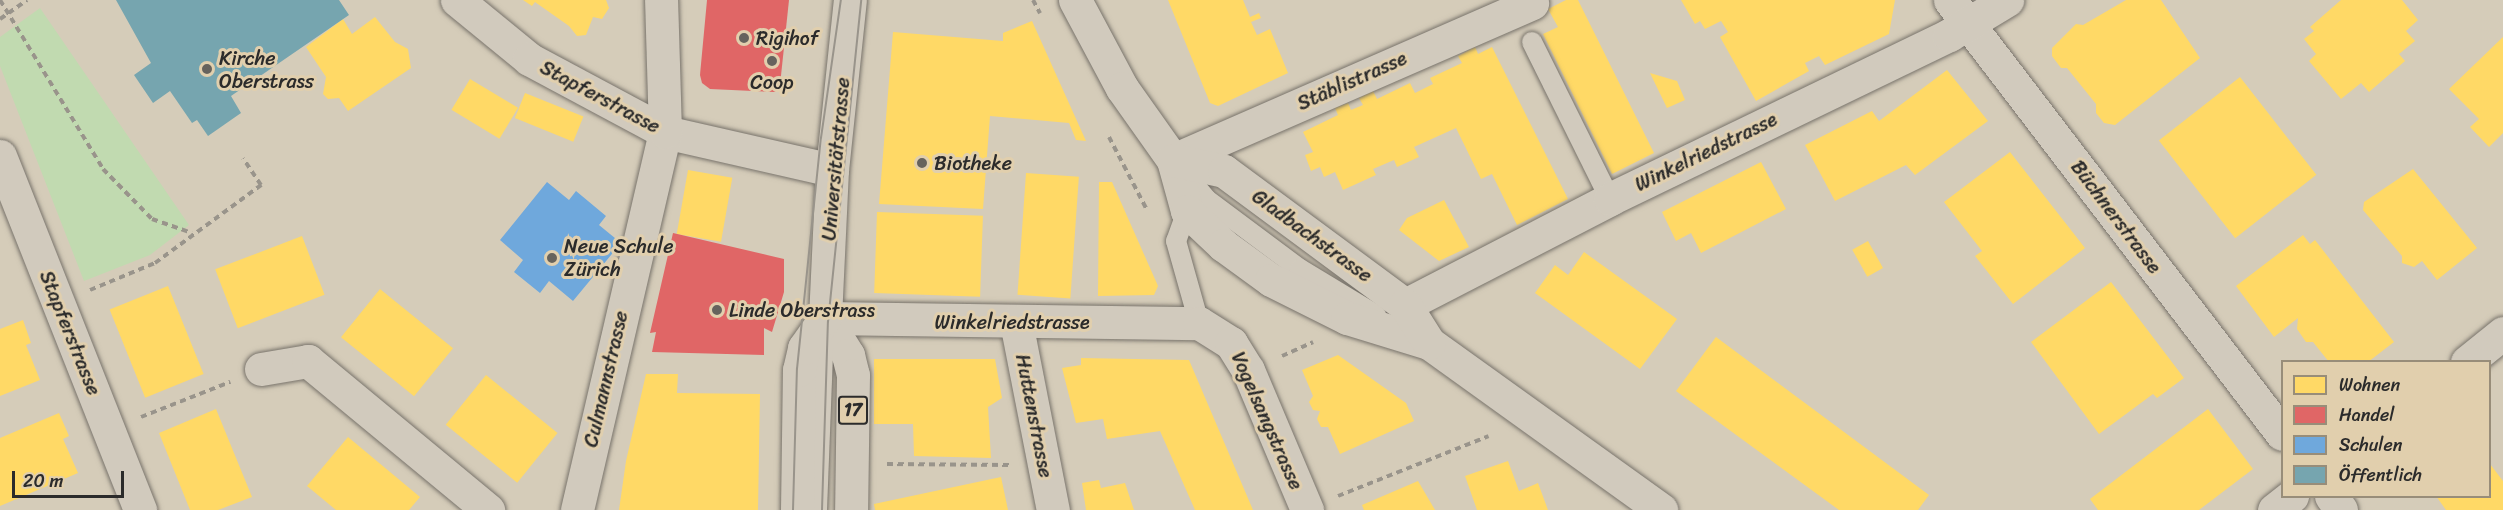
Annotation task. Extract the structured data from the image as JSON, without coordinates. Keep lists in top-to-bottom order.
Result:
{
  "streets": {
    "street": [
      "Stäblistrasse",
      "Stapferstrasse",
      "Winkelriedstrasse",
      "Universitätstrasse",
      "Büchnerstrasse",
      "Gladbachstrasse",
      "Culmannstrasse",
      "17",
      "Huttenstrasse",
      "Vogelsangstrasse"
    ]
  },
  "crossings": [
    ["Stäblistrasse", "Gladbachstrasse"],
    ["Stapferstrasse", "Universitätstrasse"],
    ["Stapferstrasse", "Culmannstrasse"],
    ["Winkelriedstrasse", "Universitätstrasse"],
    ["Winkelriedstrasse", "Büchnerstrasse"],
    ["Winkelriedstrasse", "Gladbachstrasse"],
    ["Winkelriedstrasse", "17"],
    ["Winkelriedstrasse", "Huttenstrasse"],
    ["Winkelriedstrasse", "Vogelsangstrasse"],
    ["Universitätstrasse", "17"]
  ],
  "places": [
    "Rigihof",
    "Coop",
    "Kirche Oberstrass",
    "Biotheke",
    "Neue Schule Zürich",
    "Linde Oberstrass"
  ],
  "legend": [
    "Wohnen",
    "Handel",
    "Schulen",
    "Öffentlich"
  ],
  "scale_bar": "20 m"
}
